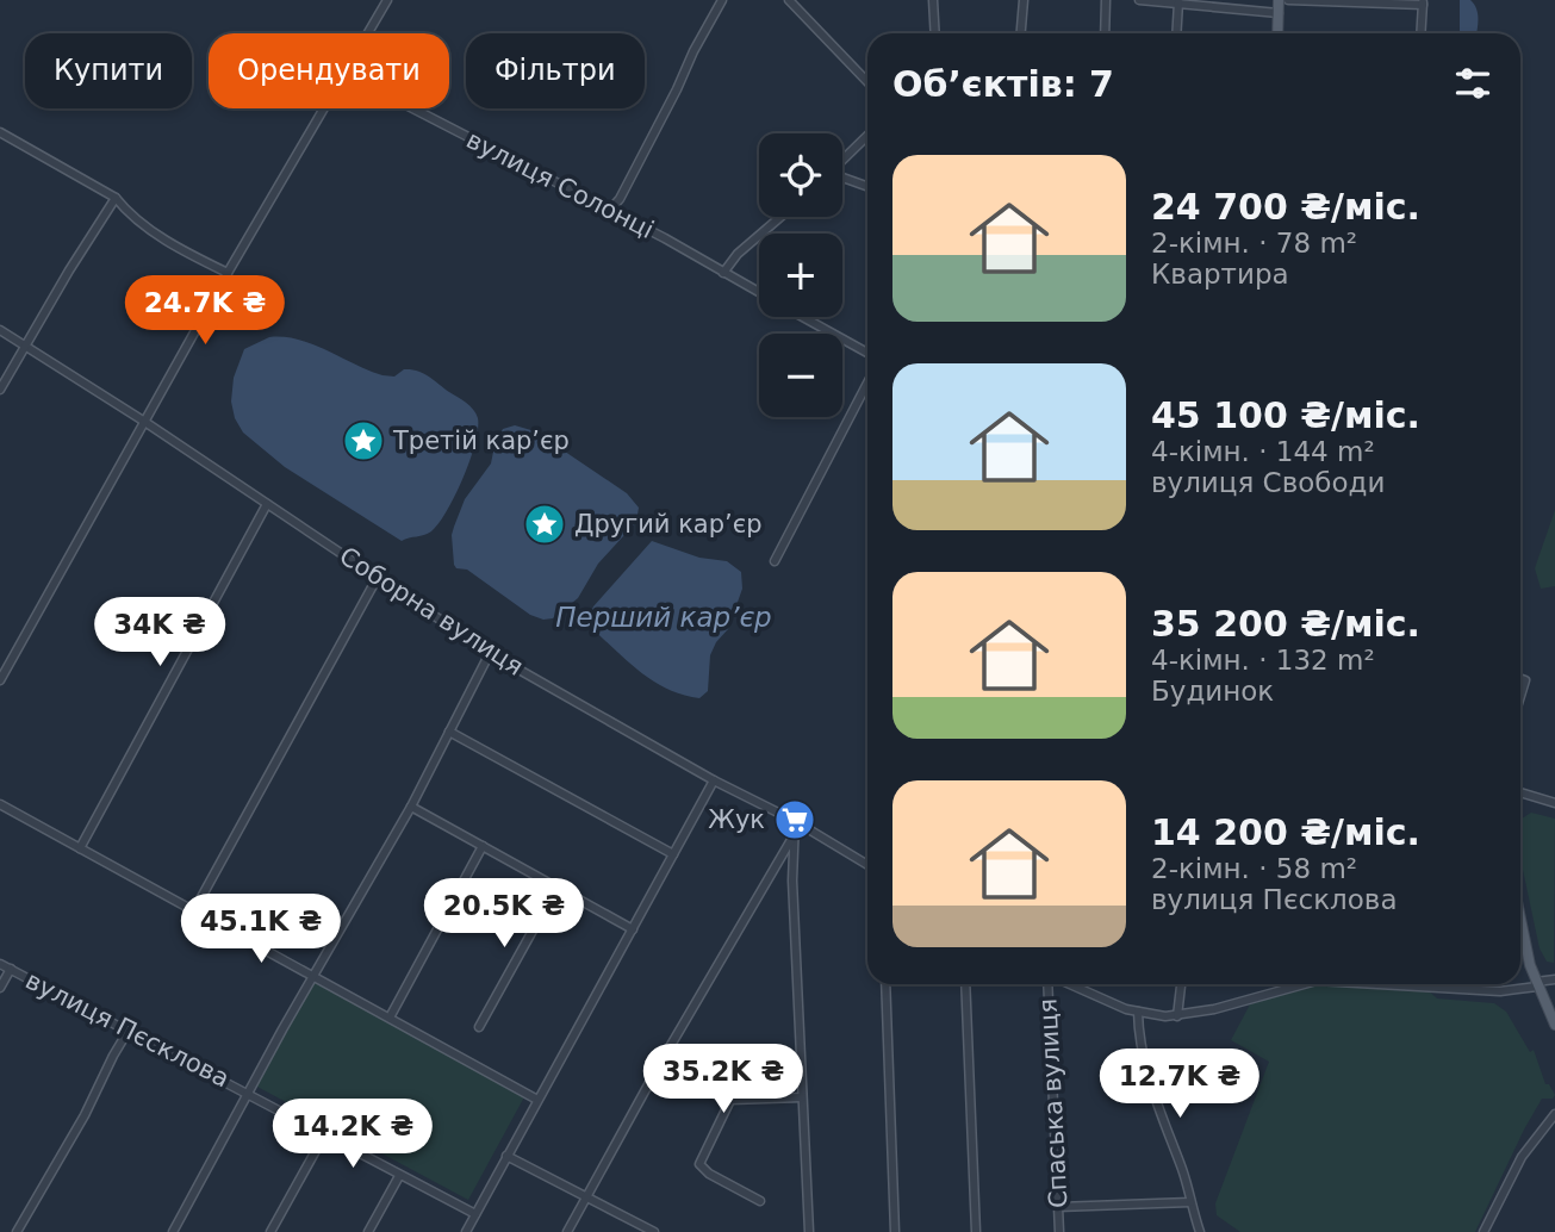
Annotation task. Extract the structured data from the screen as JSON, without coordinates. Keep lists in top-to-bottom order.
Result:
{
  "streets": {
    "street": [
      "вулиця Солонці",
      "Соборна вулиця",
      "вулиця Пєсклова",
      "Спаська вулиця"
    ]
  },
  "water": ["Перший кар’єр"],
  "places": {
    "place": ["Третій кар’єр", "Другий кар’єр"],
    "supermarket": ["Жук"]
  },
  "page": {
    "chip": ["Купити", "Орендувати", "Фільтри"],
    "heading": "Об’єктів: 7",
    "map_buttons": ["+", "−"],
    "list": [
      {
        "name": "24 700 ₴/міс.",
        "note": "2-кімн. · 78 m² · Квартира"
      },
      {
        "name": "45 100 ₴/міс.",
        "note": "4-кімн. · 144 m² · вулиця Свободи"
      },
      {
        "name": "35 200 ₴/міс.",
        "note": "4-кімн. · 132 m² · Будинок"
      },
      {
        "name": "14 200 ₴/міс.",
        "note": "2-кімн. · 58 m² · вулиця Пєсклова"
      }
    ],
    "price": [
      "24.7K ₴",
      "34K ₴",
      "20.5K ₴",
      "45.1K ₴",
      "35.2K ₴",
      "12.7K ₴",
      "14.2K ₴"
    ]
  }
}
